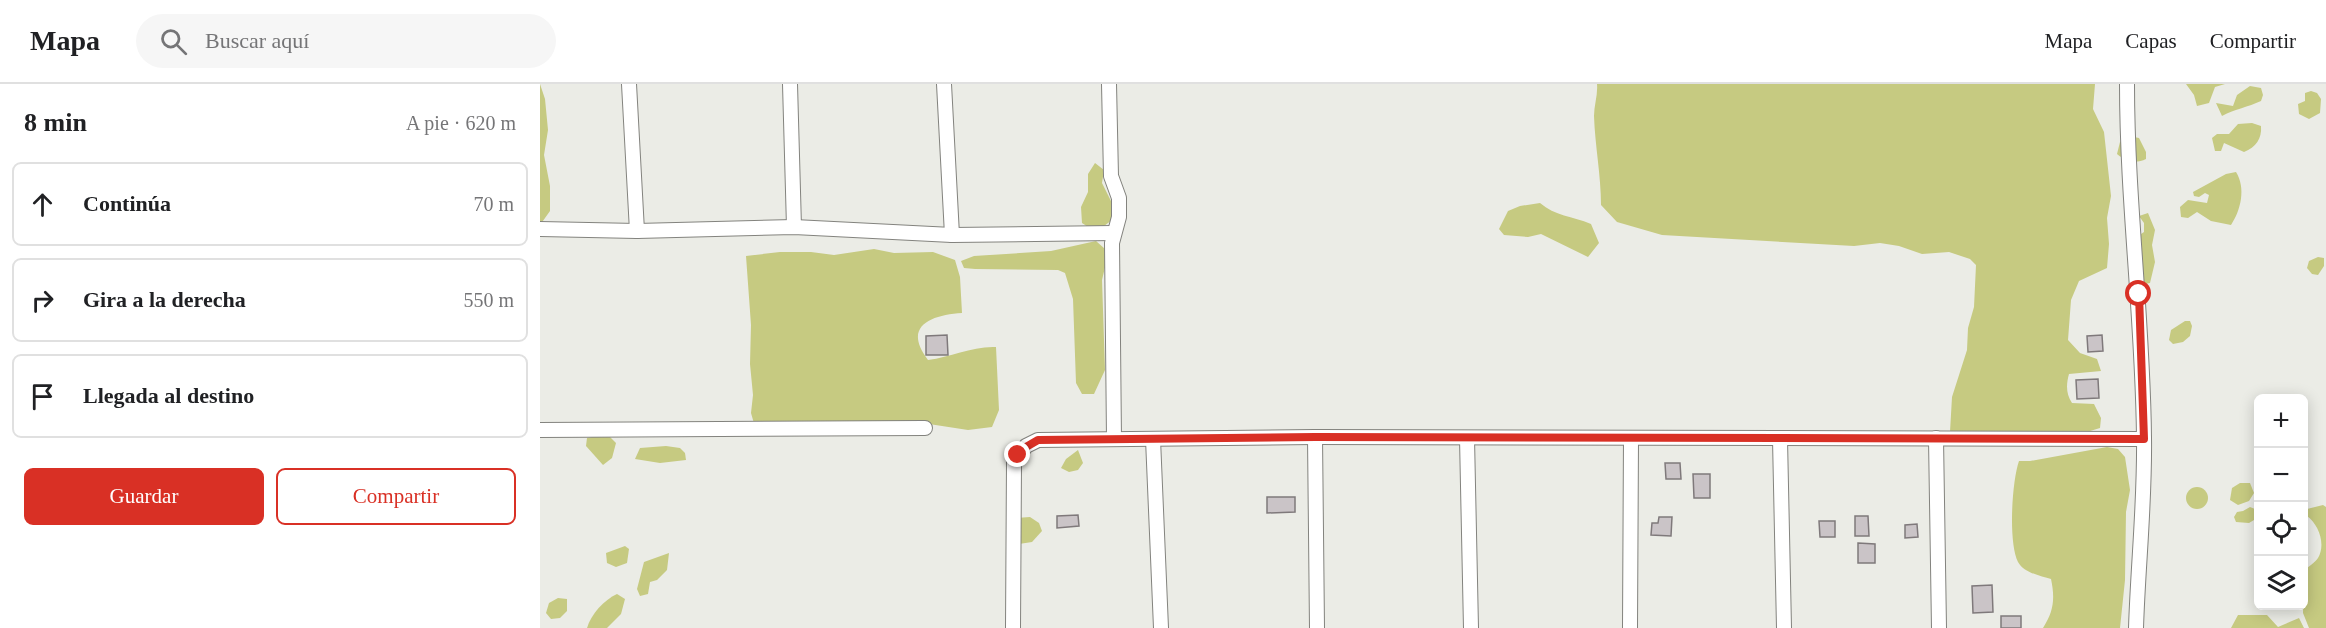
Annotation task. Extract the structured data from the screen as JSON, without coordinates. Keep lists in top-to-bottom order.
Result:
{
  "page": {
    "header": "Mapa",
    "search": "Buscar aquí",
    "nav": ["Mapa", "Capas", "Compartir"],
    "heading": ["8 min", "A pie · 620 m"],
    "list": [
      ["Continúa", "70 m"],
      ["Gira a la derecha", "550 m"],
      "Llegada al destino"
    ],
    "map_buttons": ["+", "−"],
    "buttons": ["Guardar", "Compartir"]
  }
}
